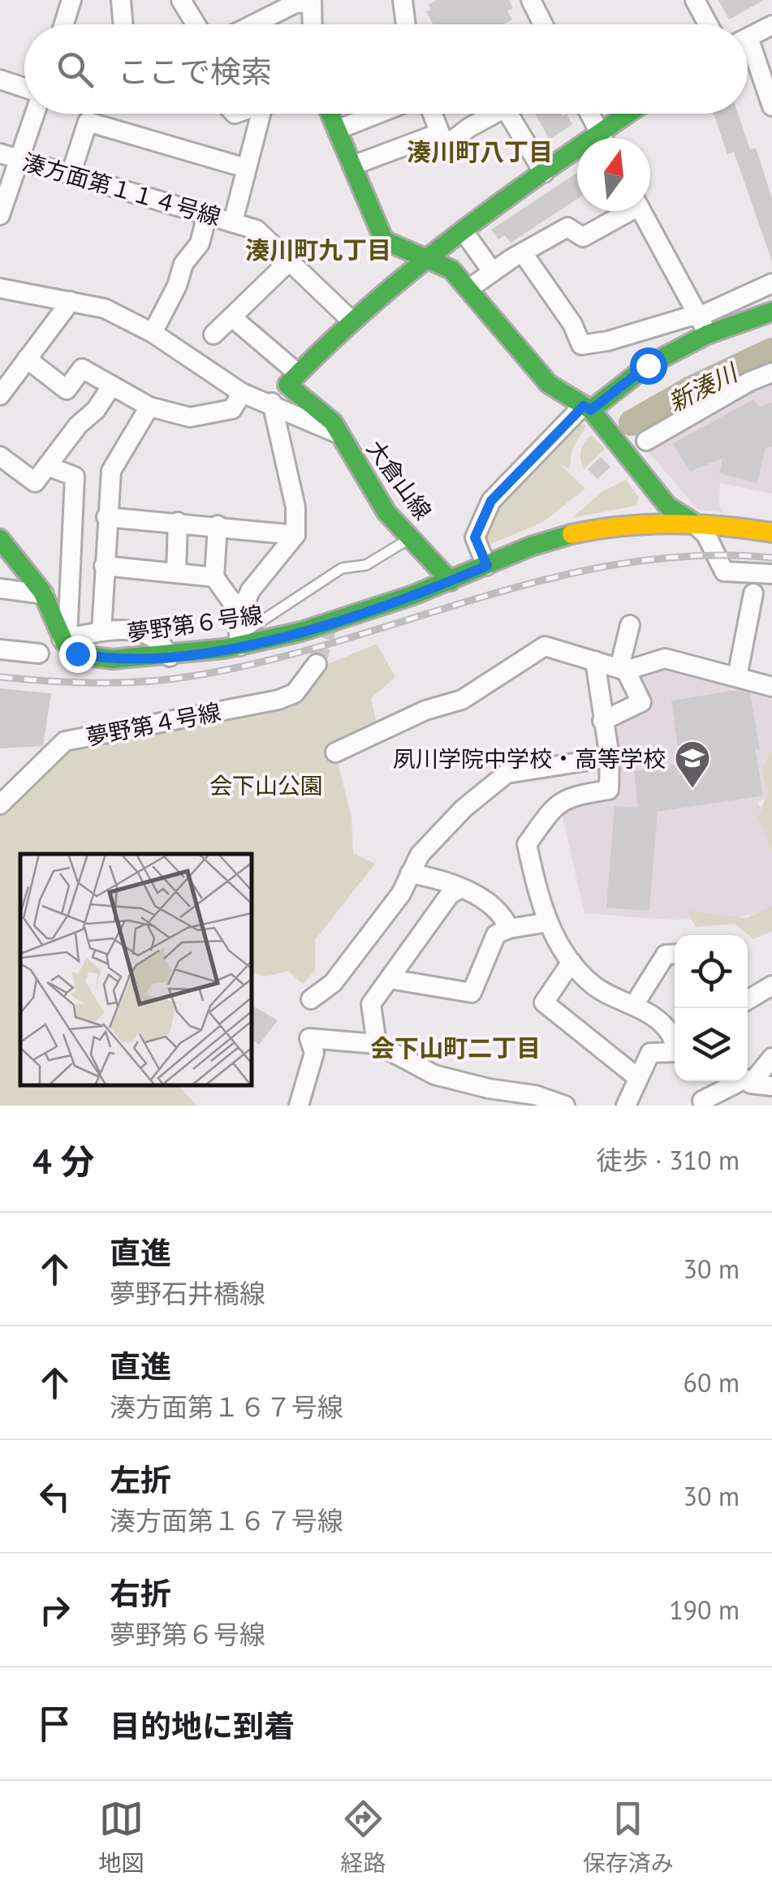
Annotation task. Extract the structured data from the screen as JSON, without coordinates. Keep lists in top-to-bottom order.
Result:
{
  "streets": {
    "street": [
      "湊方面第１１４号線",
      "大倉山線",
      "夢野第６号線",
      "夢野第４号線"
    ]
  },
  "crossings": [
    ["大倉山線", "夢野第６号線"]
  ],
  "districts": ["湊川町八丁目", "湊川町九丁目", "会下山町二丁目"],
  "water": ["新湊川"],
  "parks": ["会下山公園"],
  "places": {
    "school or university": ["夙川学院中学校・高等学校"]
  },
  "north": "top",
  "page": {
    "search": "ここで検索",
    "heading": ["4 分", "徒歩 · 310 m"],
    "list": [
      ["直進", "夢野石井橋線", "30 m"],
      ["直進", "湊方面第１６７号線", "60 m"],
      ["左折", "湊方面第１６７号線", "30 m"],
      ["右折", "夢野第６号線", "190 m"],
      "目的地に到着"
    ],
    "nav": ["地図", "経路", "保存済み"]
  }
}
